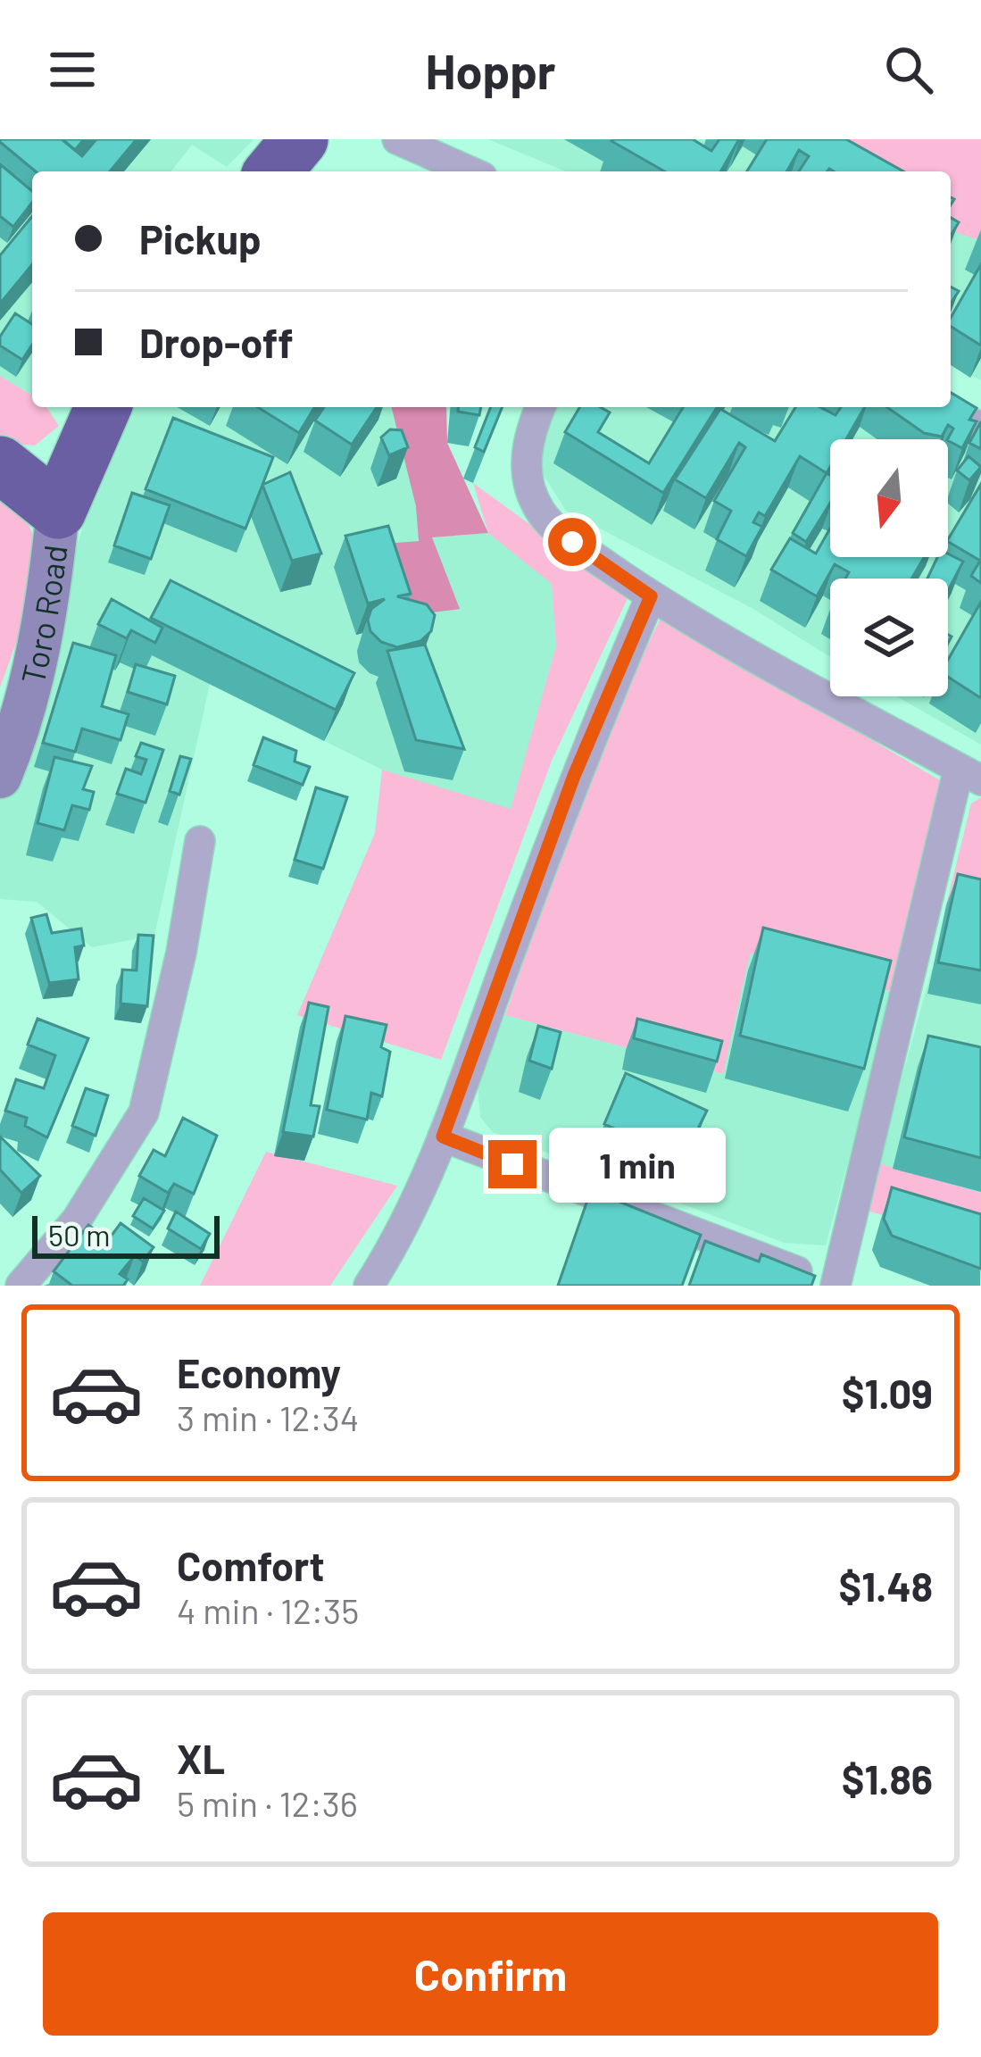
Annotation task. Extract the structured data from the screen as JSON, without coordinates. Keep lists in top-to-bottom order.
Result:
{
  "streets": {
    "main road": ["Toro Road"]
  },
  "scale_bar": "50 m",
  "north": "bottom",
  "page": {
    "header": "Hoppr",
    "banner": ["Pickup", "Drop-off"],
    "bubble": "1 min",
    "scale": "50 m",
    "list": [
      {
        "name": "Economy",
        "note": "3 min · 12:34",
        "value": "$1.09"
      },
      {
        "name": "Comfort",
        "note": "4 min · 12:35",
        "value": "$1.48"
      },
      {
        "name": "XL",
        "note": "5 min · 12:36",
        "value": "$1.86"
      }
    ],
    "buttons": "Confirm"
  }
}
